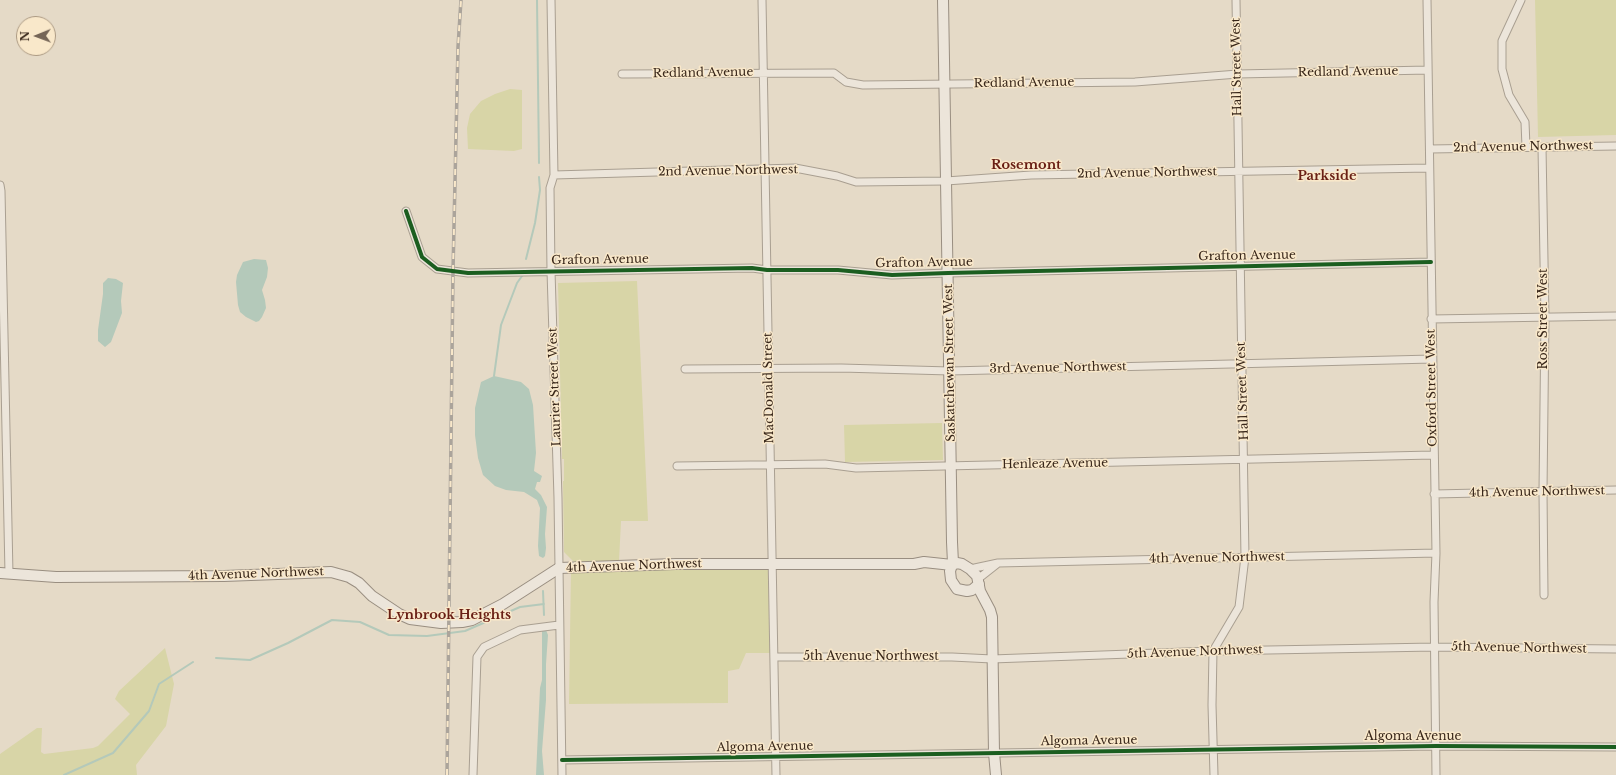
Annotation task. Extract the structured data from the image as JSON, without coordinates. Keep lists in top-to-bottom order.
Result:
{
  "streets": {
    "street": [
      "Hall Street West",
      "Redland Avenue",
      "2nd Avenue Northwest",
      "Grafton Avenue",
      "Ross Street West",
      "Saskatchewan Street West",
      "3rd Avenue Northwest",
      "Laurier Street West",
      "MacDonald Street",
      "Oxford Street West",
      "Henleaze Avenue",
      "4th Avenue Northwest",
      "5th Avenue Northwest",
      "Algoma Avenue"
    ]
  },
  "crossings": [
    ["Hall Street West", "Redland Avenue"],
    ["Hall Street West", "2nd Avenue Northwest"],
    ["Hall Street West", "Grafton Avenue"],
    ["Hall Street West", "3rd Avenue Northwest"],
    ["Hall Street West", "Henleaze Avenue"],
    ["Hall Street West", "4th Avenue Northwest"],
    ["Hall Street West", "5th Avenue Northwest"],
    ["Hall Street West", "Algoma Avenue"],
    ["Redland Avenue", "Saskatchewan Street West"],
    ["Redland Avenue", "MacDonald Street"],
    ["Redland Avenue", "Oxford Street West"],
    ["2nd Avenue Northwest", "Ross Street West"],
    ["2nd Avenue Northwest", "Saskatchewan Street West"],
    ["2nd Avenue Northwest", "Laurier Street West"],
    ["2nd Avenue Northwest", "MacDonald Street"],
    ["2nd Avenue Northwest", "Oxford Street West"],
    ["Grafton Avenue", "Saskatchewan Street West"],
    ["Grafton Avenue", "Laurier Street West"],
    ["Grafton Avenue", "MacDonald Street"],
    ["Grafton Avenue", "Oxford Street West"],
    ["Ross Street West", "4th Avenue Northwest"],
    ["Saskatchewan Street West", "3rd Avenue Northwest"],
    ["Saskatchewan Street West", "Henleaze Avenue"],
    ["Saskatchewan Street West", "4th Avenue Northwest"],
    ["3rd Avenue Northwest", "MacDonald Street"],
    ["3rd Avenue Northwest", "Oxford Street West"],
    ["Laurier Street West", "4th Avenue Northwest"],
    ["Laurier Street West", "Algoma Avenue"],
    ["MacDonald Street", "Henleaze Avenue"],
    ["MacDonald Street", "4th Avenue Northwest"],
    ["MacDonald Street", "5th Avenue Northwest"],
    ["MacDonald Street", "Algoma Avenue"],
    ["Oxford Street West", "Henleaze Avenue"],
    ["Oxford Street West", "4th Avenue Northwest"],
    ["Oxford Street West", "5th Avenue Northwest"],
    ["Oxford Street West", "Algoma Avenue"]
  ],
  "districts": ["Rosemont", "Parkside", "Lynbrook Heights"],
  "north": "left"
}
